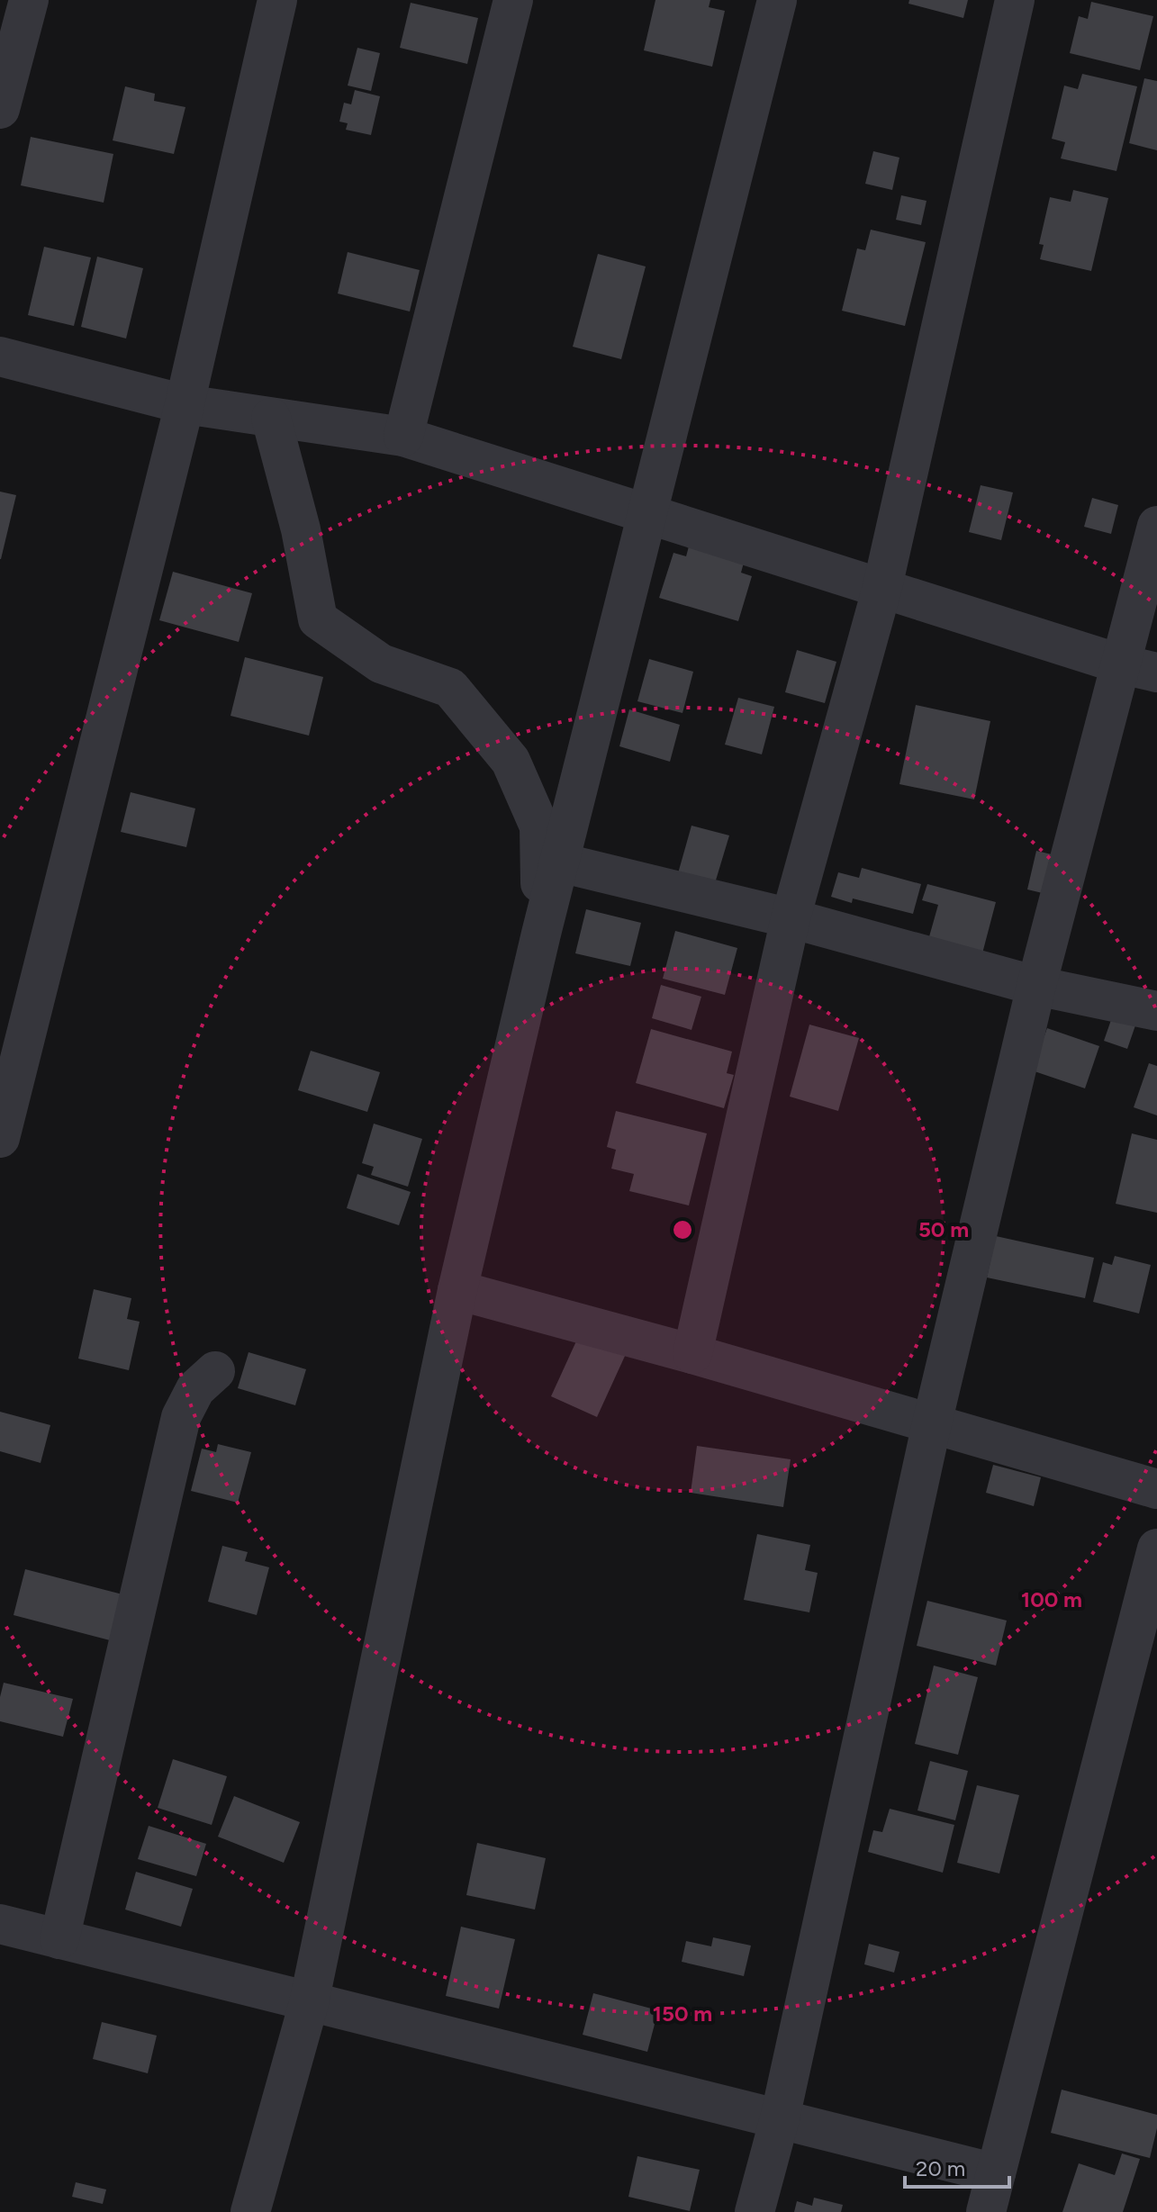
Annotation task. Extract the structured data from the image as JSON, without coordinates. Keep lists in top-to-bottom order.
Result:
{
  "scale_bar": "20 m",
  "rings": ["50 m", "100 m", "150 m"]
}
